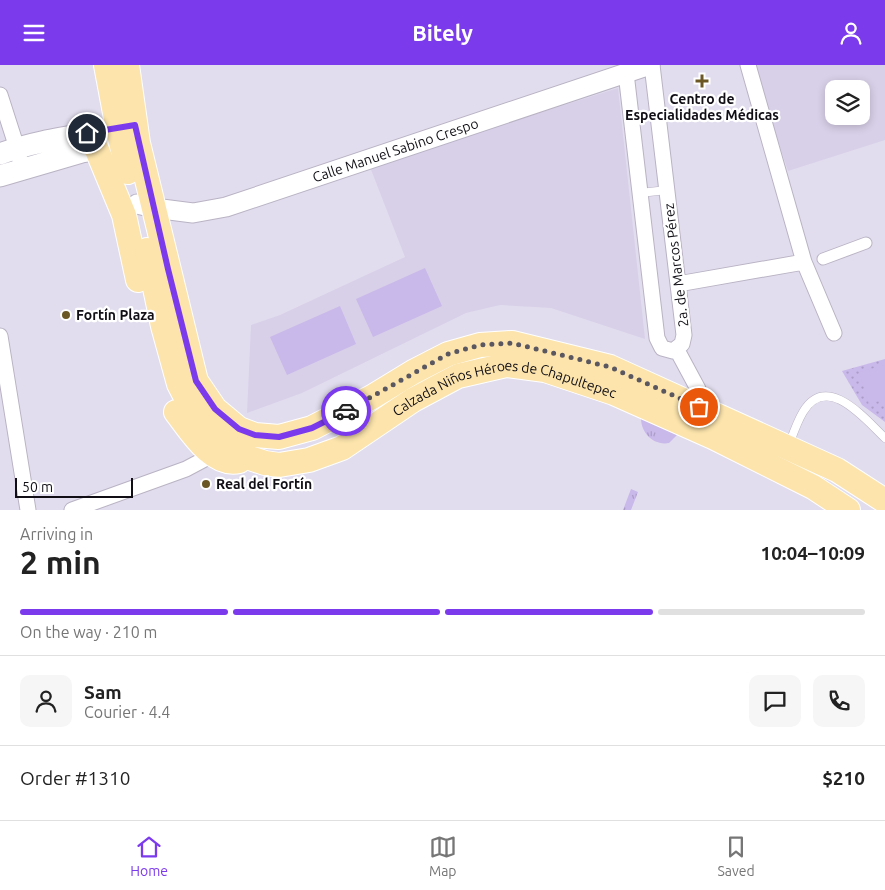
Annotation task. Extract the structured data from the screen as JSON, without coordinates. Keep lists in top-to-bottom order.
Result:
{
  "streets": {
    "main road": ["Calzada Niños Héroes de Chapultepec"],
    "street": ["Calle Manuel Sabino Crespo", "2a. de Marcos Pérez"]
  },
  "crossings": [
    ["Calle Manuel Sabino Crespo", "2a. de Marcos Pérez"],
    ["Calle Manuel Sabino Crespo", "Calzada Niños Héroes de Chapultepec"]
  ],
  "places": {
    "health": ["Centro de Especialidades Médicas"],
    "other": ["Fortín Plaza", "Real del Fortín"]
  },
  "scale_bar": "50 m",
  "page": {
    "header": "Bitely",
    "scale": "50 m",
    "heading": ["2 min", "Arriving in", "10:04–10:09"],
    "panel": [
      "Sam",
      "Courier · 4.4",
      "Order #1310",
      "$210"
    ],
    "bar": "On the way · 210 m",
    "tabs": ["Home", "Map", "Saved"]
  }
}
